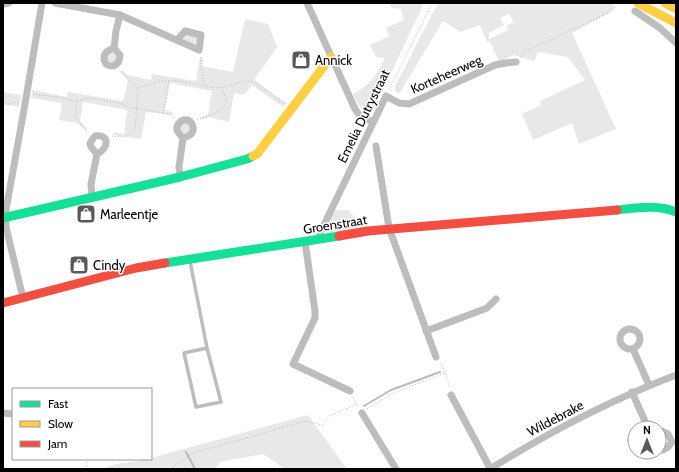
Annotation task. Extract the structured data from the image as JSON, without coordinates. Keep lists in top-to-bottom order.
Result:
{
  "streets": {
    "main road": ["Groenstraat"],
    "street": ["Korteheerweg", "Emelia Dutrystraat", "Wildebrake"]
  },
  "crossings": [
    ["Korteheerweg", "Emelia Dutrystraat"],
    ["Emelia Dutrystraat", "Groenstraat"]
  ],
  "places": {
    "shop": ["Annick", "Marleentje", "Cindy"]
  },
  "legend": ["Fast", "Slow", "Jam"],
  "north": "top"
}
